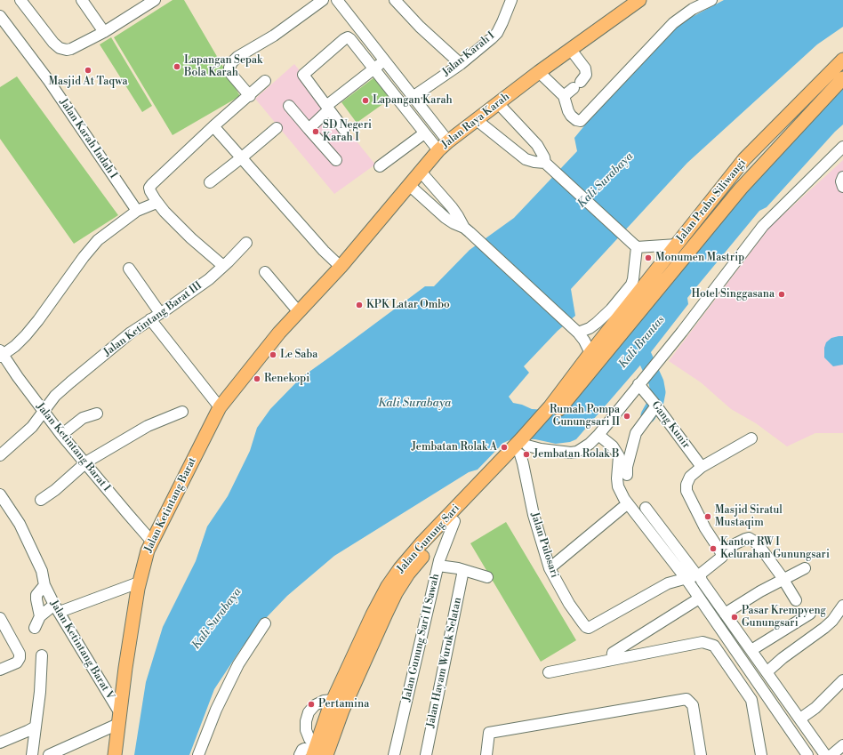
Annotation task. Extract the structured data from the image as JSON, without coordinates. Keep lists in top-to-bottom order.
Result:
{
  "streets": {
    "main road": [
      "Jalan Raya Karah",
      "Jalan Prabu Siliwangi",
      "Jalan Ketintang Barat",
      "Jalan Gunung Sari"
    ],
    "street": [
      "Jalan Karah I",
      "Jalan Karah Indah I",
      "Jalan Ketintang Barat III",
      "Gang Kunir",
      "Jalan Ketintang Barat I",
      "Jalan Pulosari",
      "Jalan Gunung Sari II Sawah",
      "Jalan Ketintang Barat V",
      "Jalan Hayam Wuruk Selatan"
    ]
  },
  "crossings": [
    ["Jalan Raya Karah", "Jalan Ketintang Barat"],
    ["Jalan Prabu Siliwangi", "Jalan Gunung Sari"],
    ["Jalan Ketintang Barat III", "Jalan Ketintang Barat I"],
    ["Jalan Ketintang Barat I", "Jalan Ketintang Barat"],
    ["Jalan Ketintang Barat", "Jalan Ketintang Barat V"],
    ["Jalan Gunung Sari", "Jalan Pulosari"],
    ["Jalan Gunung Sari", "Jalan Gunung Sari II Sawah"]
  ],
  "water": ["Kali Surabaya", "Kali Brantas"],
  "places": [
    "Lapangan Sepak Bola Karah",
    "Masjid At Taqwa",
    "Lapangan Karah",
    "SD Negeri Karah I",
    "Monumen Mastrip",
    "Hotel Singgasana",
    "KPK Latar Ombo",
    "Le Saba",
    "Renekopi",
    "Rumah Pompa Gunungsari II",
    "Jembatan Rolak A",
    "Jembatan Rolak B",
    "Masjid Siratul Mustaqim",
    "Kantor RW I Kelurahan Gunungsari",
    "Pasar Krempyeng Gunungsari",
    "Pertamina"
  ]
}
